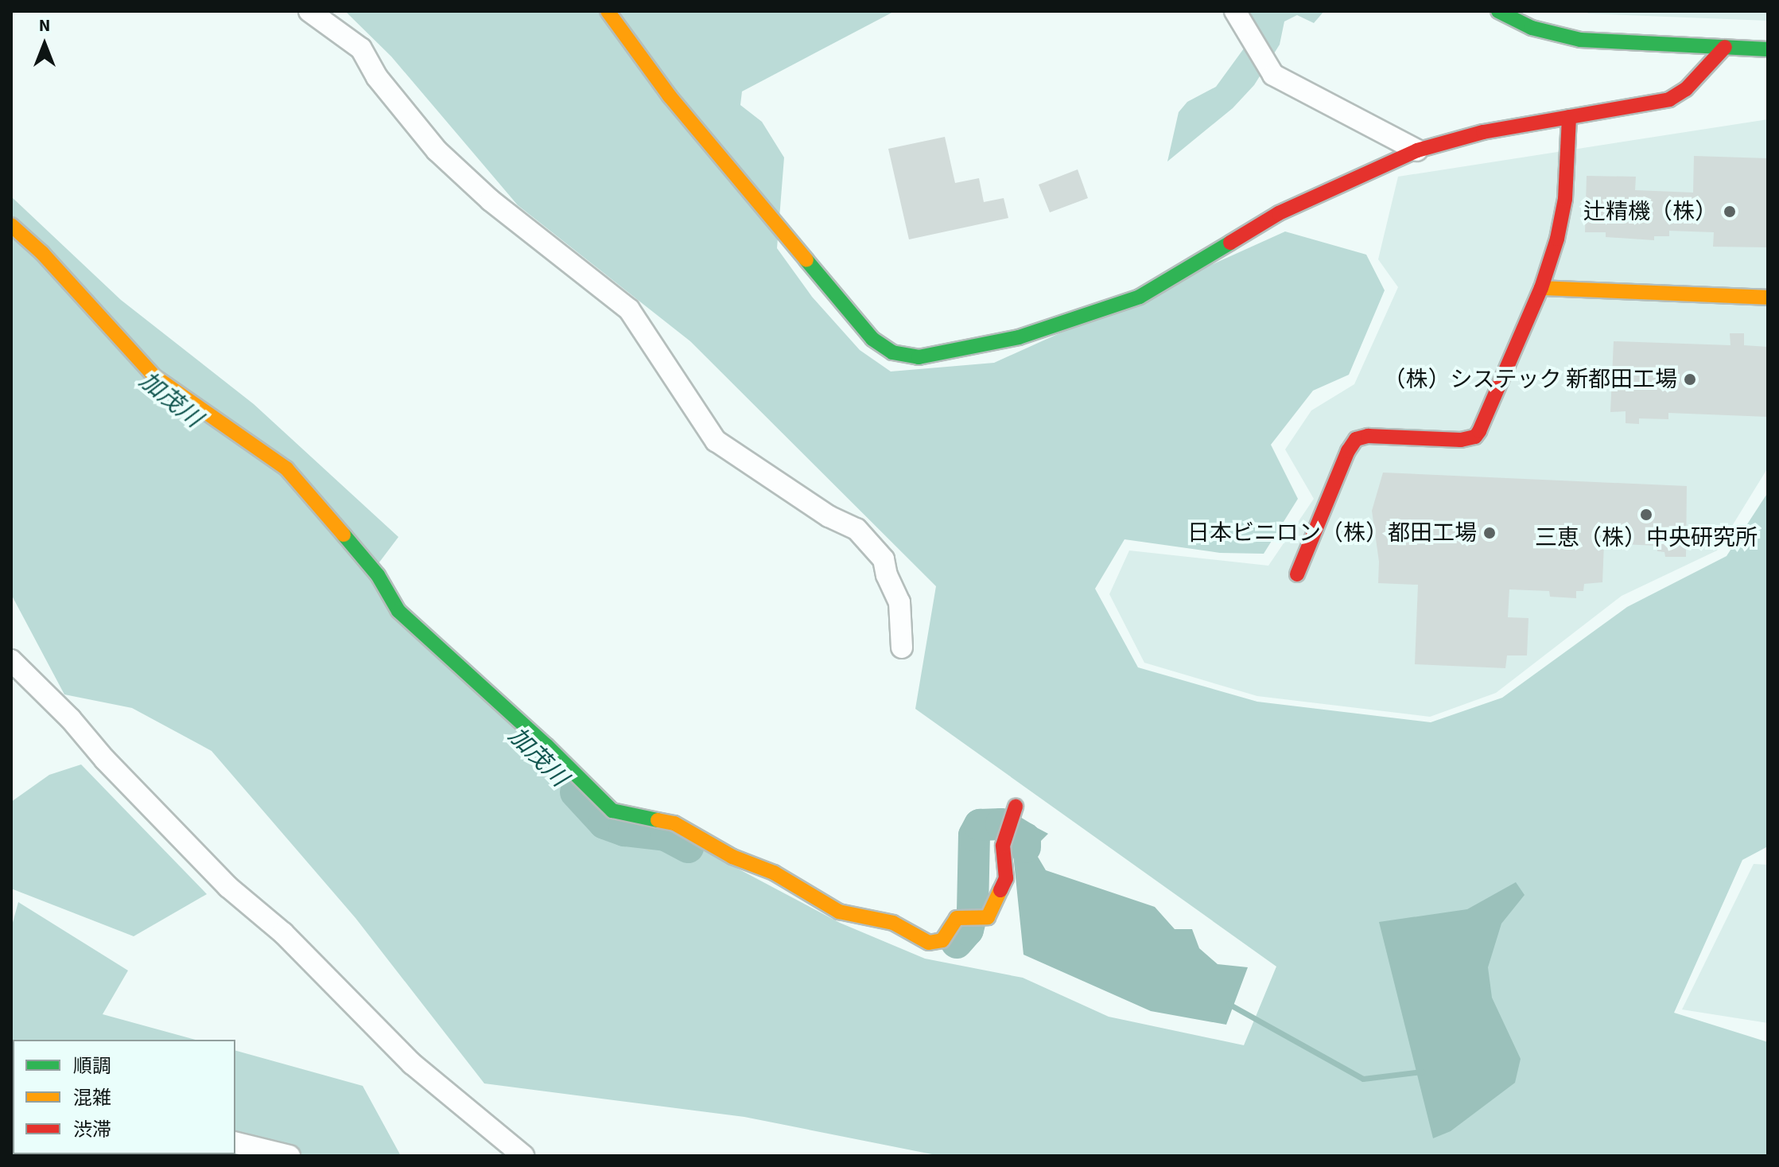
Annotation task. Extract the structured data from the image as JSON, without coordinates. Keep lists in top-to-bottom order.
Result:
{
  "water": ["加茂川"],
  "places": [
    "辻精機（株）",
    "（株）システック 新都田工場",
    "三恵（株）中央研究所",
    "日本ビニロン（株）都田工場"
  ],
  "legend": ["順調", "混雑", "渋滞"],
  "north": "top"
}
